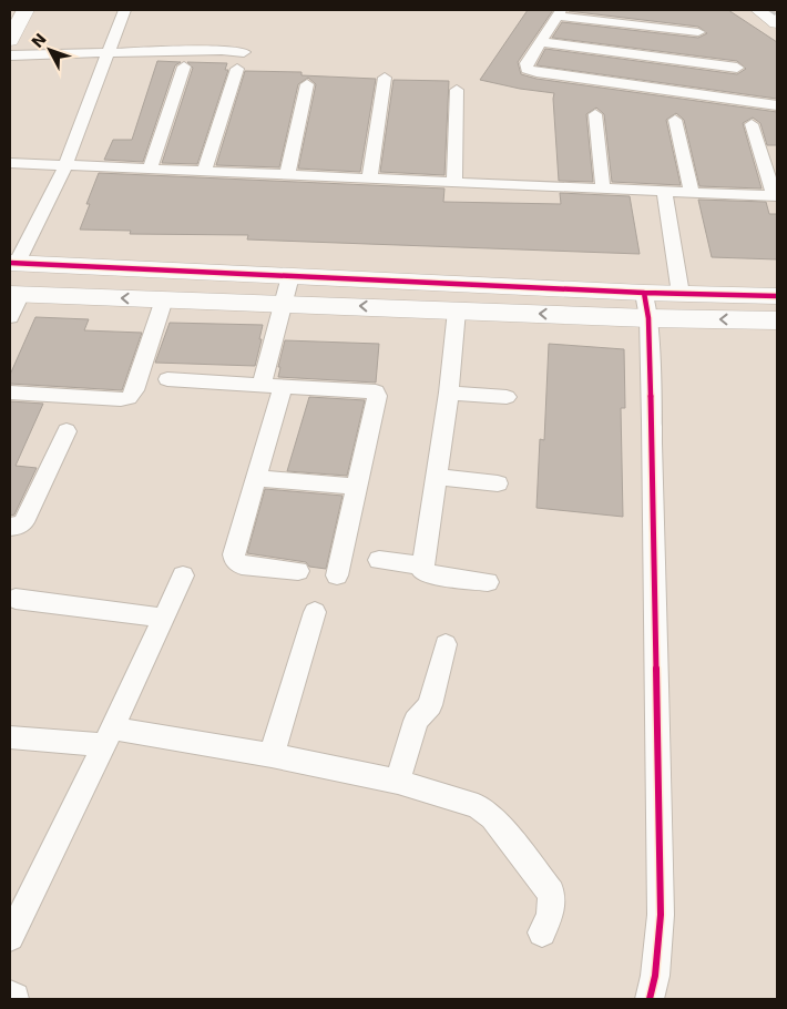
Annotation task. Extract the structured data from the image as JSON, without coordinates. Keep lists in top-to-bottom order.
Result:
{
  "north": "top left"
}
